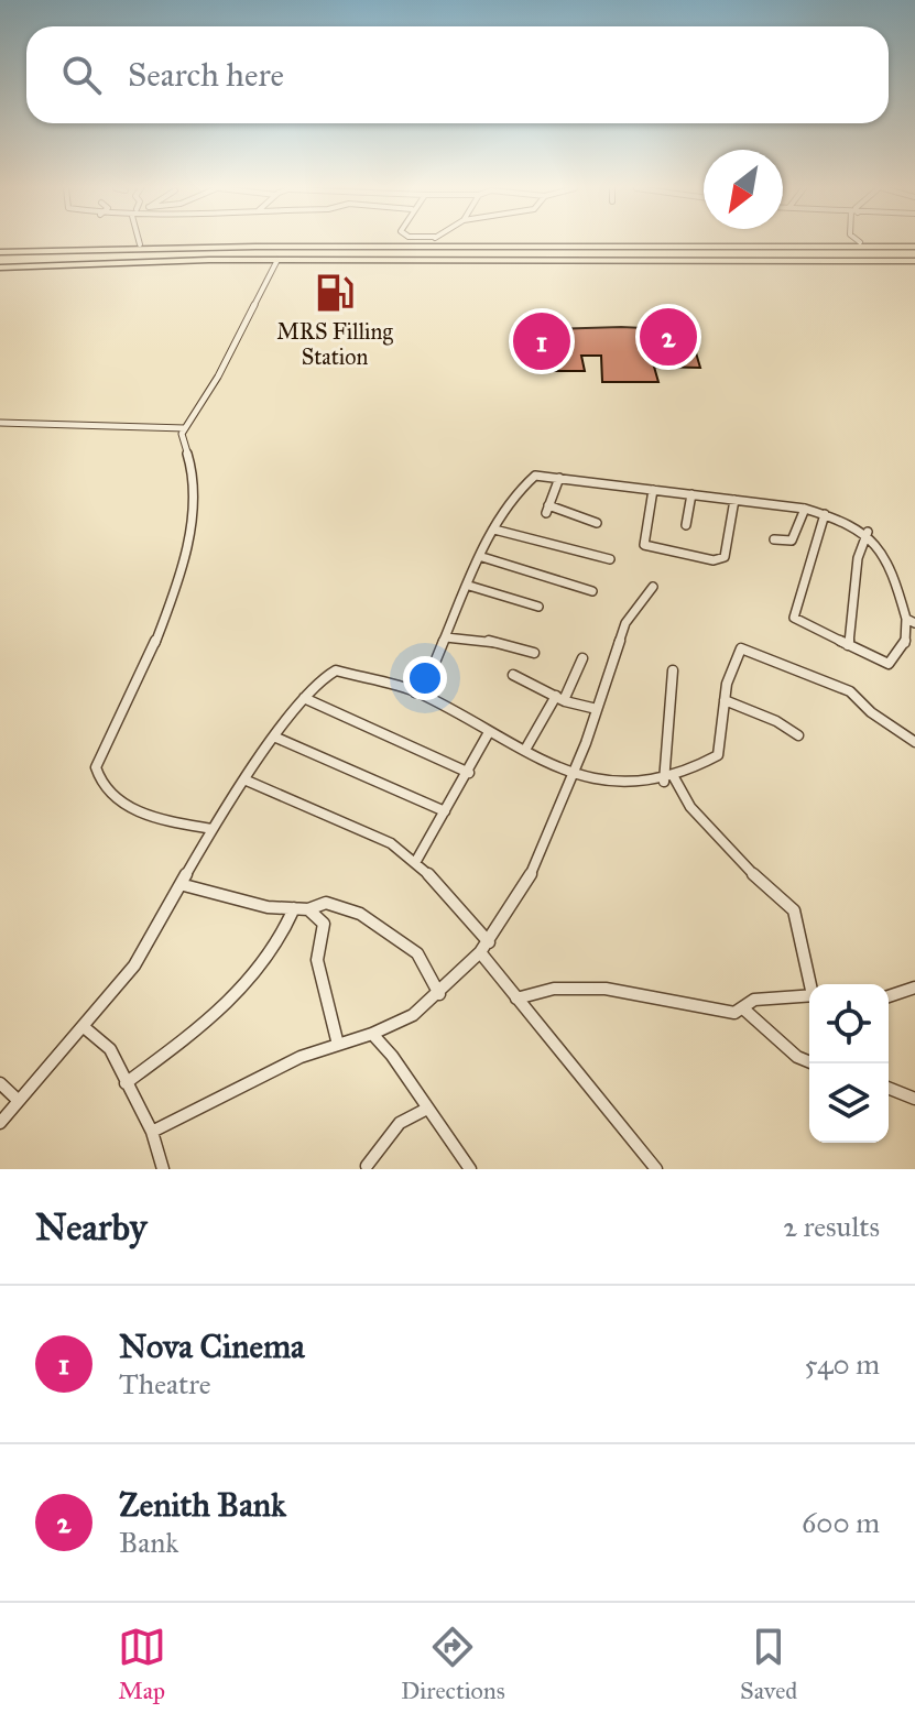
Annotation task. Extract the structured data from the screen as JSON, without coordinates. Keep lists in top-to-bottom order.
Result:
{
  "places": {
    "fuel station": ["MRS Filling Station"]
  },
  "north": "bottom left",
  "page": {
    "search": "Search here",
    "pins": ["2", "1"],
    "heading": ["Nearby", "2 results"],
    "list": [
      {
        "mark": "1",
        "name": "Nova Cinema",
        "note": "Theatre",
        "value": "540 m"
      },
      {
        "mark": "2",
        "name": "Zenith Bank",
        "note": "Bank",
        "value": "600 m"
      }
    ],
    "nav": ["Map", "Directions", "Saved"]
  }
}
